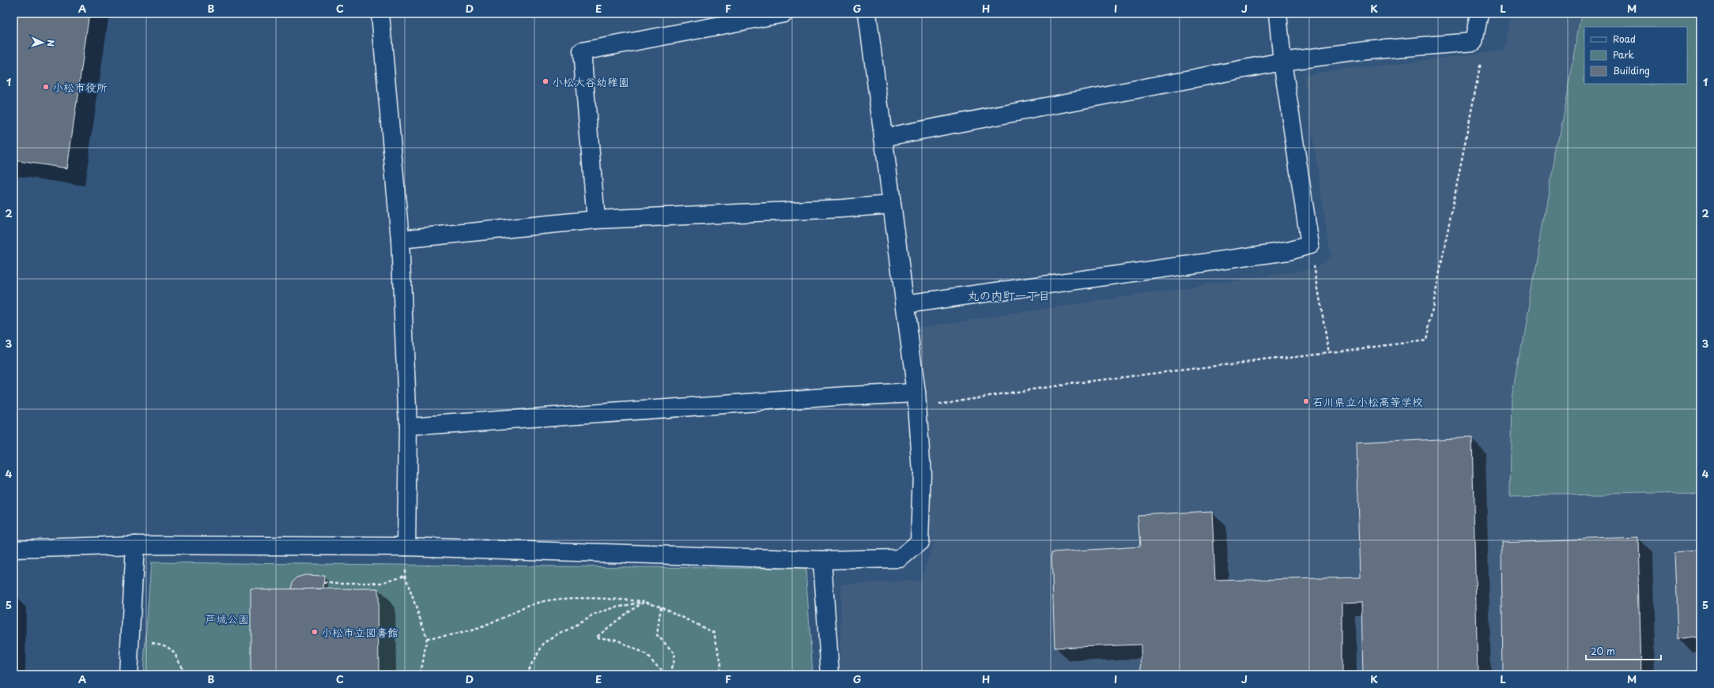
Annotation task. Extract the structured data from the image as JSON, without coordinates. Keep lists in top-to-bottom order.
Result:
{
  "districts": ["丸の内町一丁目"],
  "parks": ["芦城公園"],
  "places": [
    "小松大谷幼稚園",
    "小松市役所",
    "石川県立小松高等学校",
    "小松市立図書館"
  ],
  "legend": ["Road", "Park", "Building"],
  "scale_bar": "20 m",
  "north": "right",
  "grid": {
    "columns": [
      "A",
      "B",
      "C",
      "D",
      "E",
      "F",
      "G",
      "H",
      "I",
      "J",
      "K",
      "L",
      "M"
    ],
    "rows": [
      "1",
      "2",
      "3",
      "4",
      "5"
    ]
  }
}
